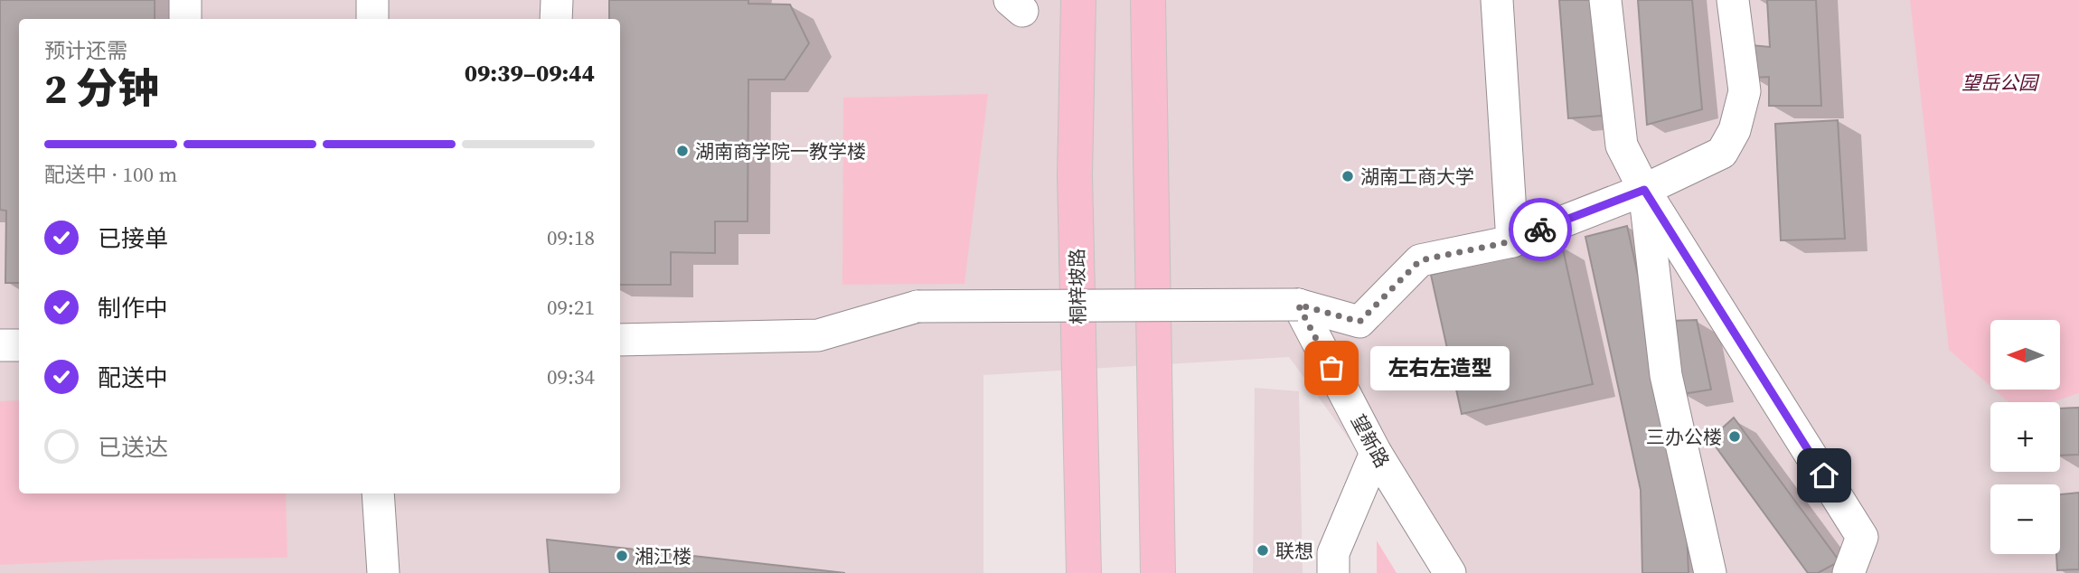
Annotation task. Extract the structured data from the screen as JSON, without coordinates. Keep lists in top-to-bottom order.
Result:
{
  "streets": {
    "main road": ["桐梓坡路"],
    "street": ["望新路"]
  },
  "parks": ["望岳公园"],
  "places": [
    "湖南商学院一教学楼",
    "湖南工商大学",
    "左右左造型",
    "三办公楼",
    "联想",
    "湘江楼"
  ],
  "north": "left",
  "page": {
    "heading": ["2 分钟", "预计还需", "09:39–09:44"],
    "bar": "配送中 · 100 m",
    "list": [
      ["已接单", "09:18"],
      ["制作中", "09:21"],
      ["配送中", "09:34"],
      "已送达"
    ],
    "map_buttons": ["+", "−"],
    "bubble": "左右左造型"
  }
}
